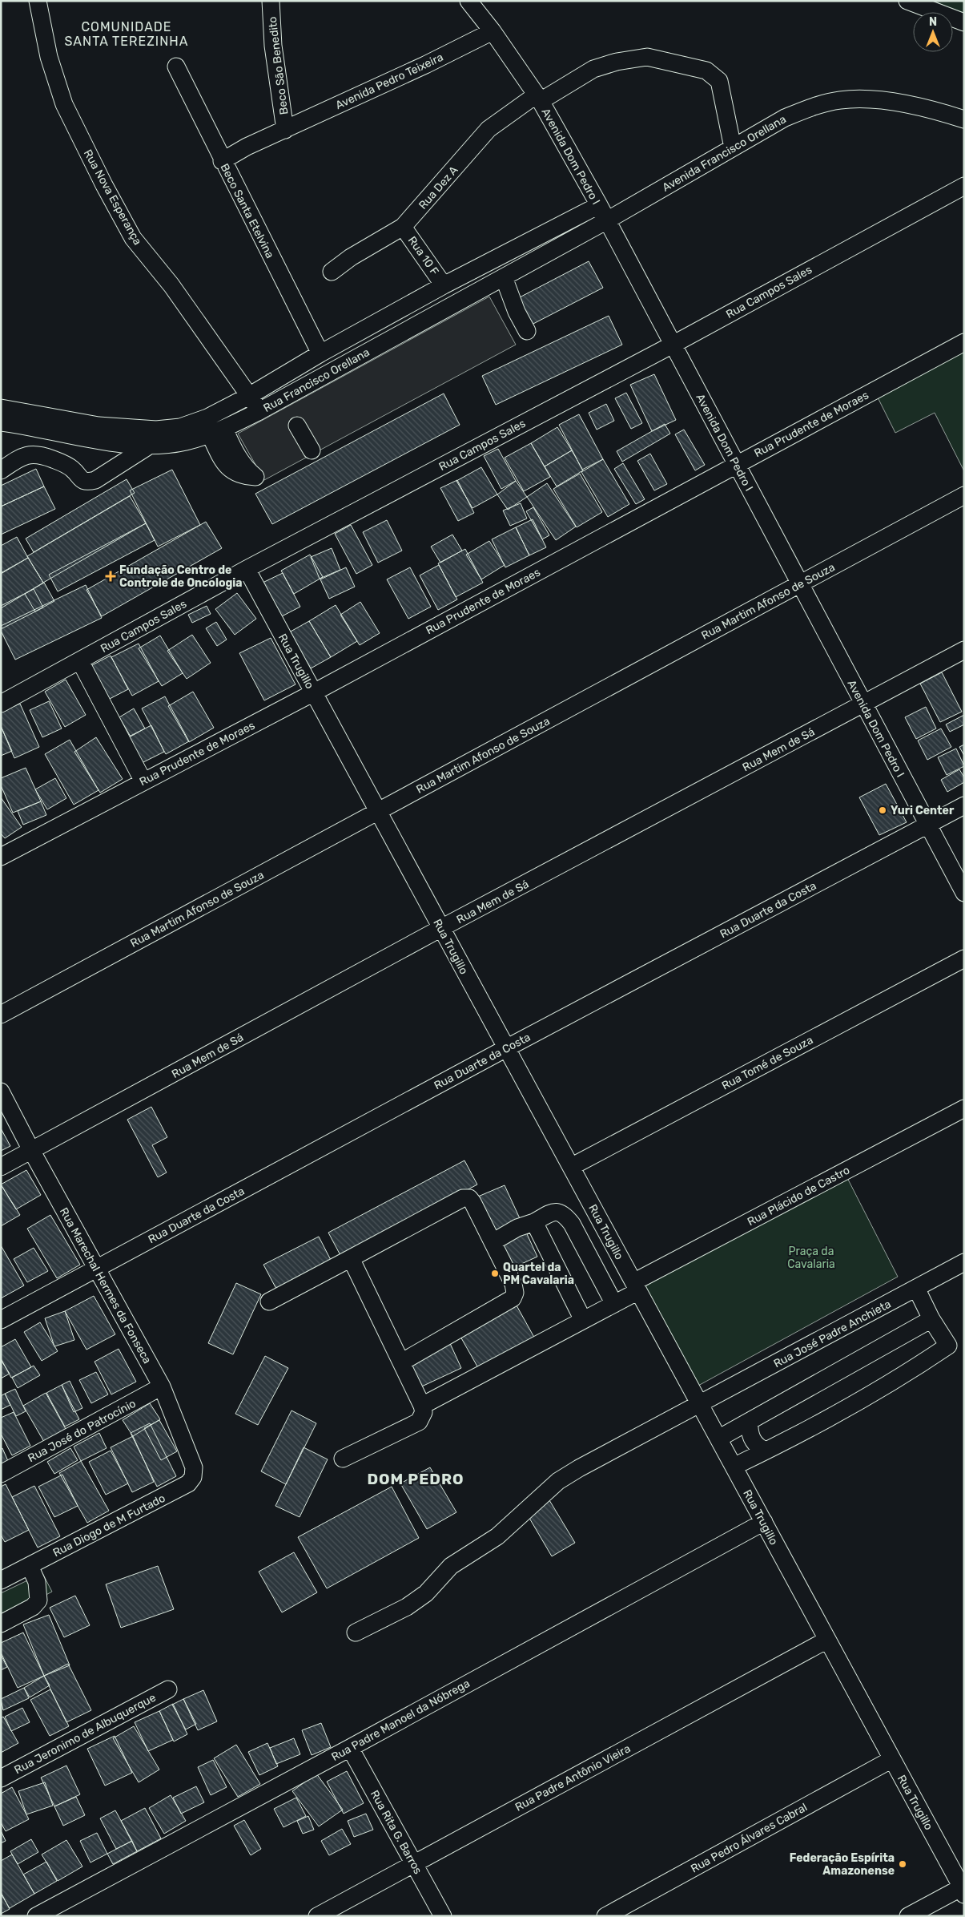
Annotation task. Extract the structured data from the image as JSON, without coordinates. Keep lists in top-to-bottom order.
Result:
{
  "streets": {
    "street": [
      "Beco São Benedito",
      "Avenida Pedro Teixeira",
      "Avenida Francisco Orellana",
      "Avenida Dom Pedro I",
      "Rua Dez A",
      "Rua Nova Esperança",
      "Beco Santa Etelvina",
      "Rua 10 F",
      "Rua Campos Sales",
      "Rua Francisco Orellana",
      "Rua Prudente de Moraes",
      "Rua Martim Afonso de Souza",
      "Rua Trugillo",
      "Rua Mem de Sá",
      "Rua Duarte da Costa",
      "Rua Tomé de Souza",
      "Rua Plácido de Castro",
      "Rua Marechal Hermes da Fonseca",
      "Rua José Padre Anchieta",
      "Rua José do Patrocínio",
      "Rua Diogo de M Furtado",
      "Rua Padre Manoel da Nóbrega",
      "Rua Jeronimo de Albuquerque",
      "Rua Padre Antônio Vieira",
      "Rua Rita G. Barros",
      "Rua Pedro Álvares Cabral"
    ]
  },
  "crossings": [
    ["Beco São Benedito", "Avenida Pedro Teixeira"],
    ["Avenida Pedro Teixeira", "Avenida Dom Pedro I"],
    ["Avenida Pedro Teixeira", "Beco Santa Etelvina"],
    ["Avenida Francisco Orellana", "Avenida Dom Pedro I"],
    ["Avenida Francisco Orellana", "Rua Dez A"],
    ["Avenida Francisco Orellana", "Rua Francisco Orellana"],
    ["Avenida Dom Pedro I", "Rua Dez A"],
    ["Avenida Dom Pedro I", "Rua Campos Sales"],
    ["Avenida Dom Pedro I", "Rua Francisco Orellana"],
    ["Avenida Dom Pedro I", "Rua Prudente de Moraes"],
    ["Avenida Dom Pedro I", "Rua Martim Afonso de Souza"],
    ["Avenida Dom Pedro I", "Rua Mem de Sá"],
    ["Avenida Dom Pedro I", "Rua Duarte da Costa"],
    ["Rua Dez A", "Rua 10 F"],
    ["Rua Nova Esperança", "Rua Francisco Orellana"],
    ["Beco Santa Etelvina", "Rua Francisco Orellana"],
    ["Rua 10 F", "Rua Francisco Orellana"],
    ["Rua Campos Sales", "Rua Trugillo"],
    ["Rua Prudente de Moraes", "Rua Trugillo"],
    ["Rua Martim Afonso de Souza", "Rua Trugillo"],
    ["Rua Trugillo", "Rua Mem de Sá"],
    ["Rua Trugillo", "Rua Duarte da Costa"],
    ["Rua Trugillo", "Rua Tomé de Souza"],
    ["Rua Trugillo", "Rua Plácido de Castro"],
    ["Rua Trugillo", "Rua José Padre Anchieta"],
    ["Rua Trugillo", "Rua Padre Manoel da Nóbrega"],
    ["Rua Trugillo", "Rua Padre Antônio Vieira"],
    ["Rua Trugillo", "Rua Pedro Álvares Cabral"],
    ["Rua Mem de Sá", "Rua Marechal Hermes da Fonseca"],
    ["Rua Duarte da Costa", "Rua Marechal Hermes da Fonseca"],
    ["Rua Marechal Hermes da Fonseca", "Rua José do Patrocínio"],
    ["Rua Marechal Hermes da Fonseca", "Rua Diogo de M Furtado"],
    ["Rua Padre Manoel da Nóbrega", "Rua Rita G. Barros"],
    ["Rua Padre Antônio Vieira", "Rua Rita G. Barros"]
  ],
  "districts": ["COMUNIDADE SANTA TEREZINHA", "DOM PEDRO"],
  "parks": ["Praça da Cavalaria"],
  "places": {
    "health": ["Fundação Centro de Controle de Oncologia"],
    "other": ["Yuri Center", "Quartel da PM Cavalaria", "Federação Espírita Amazonense"]
  },
  "north": "top"
}
